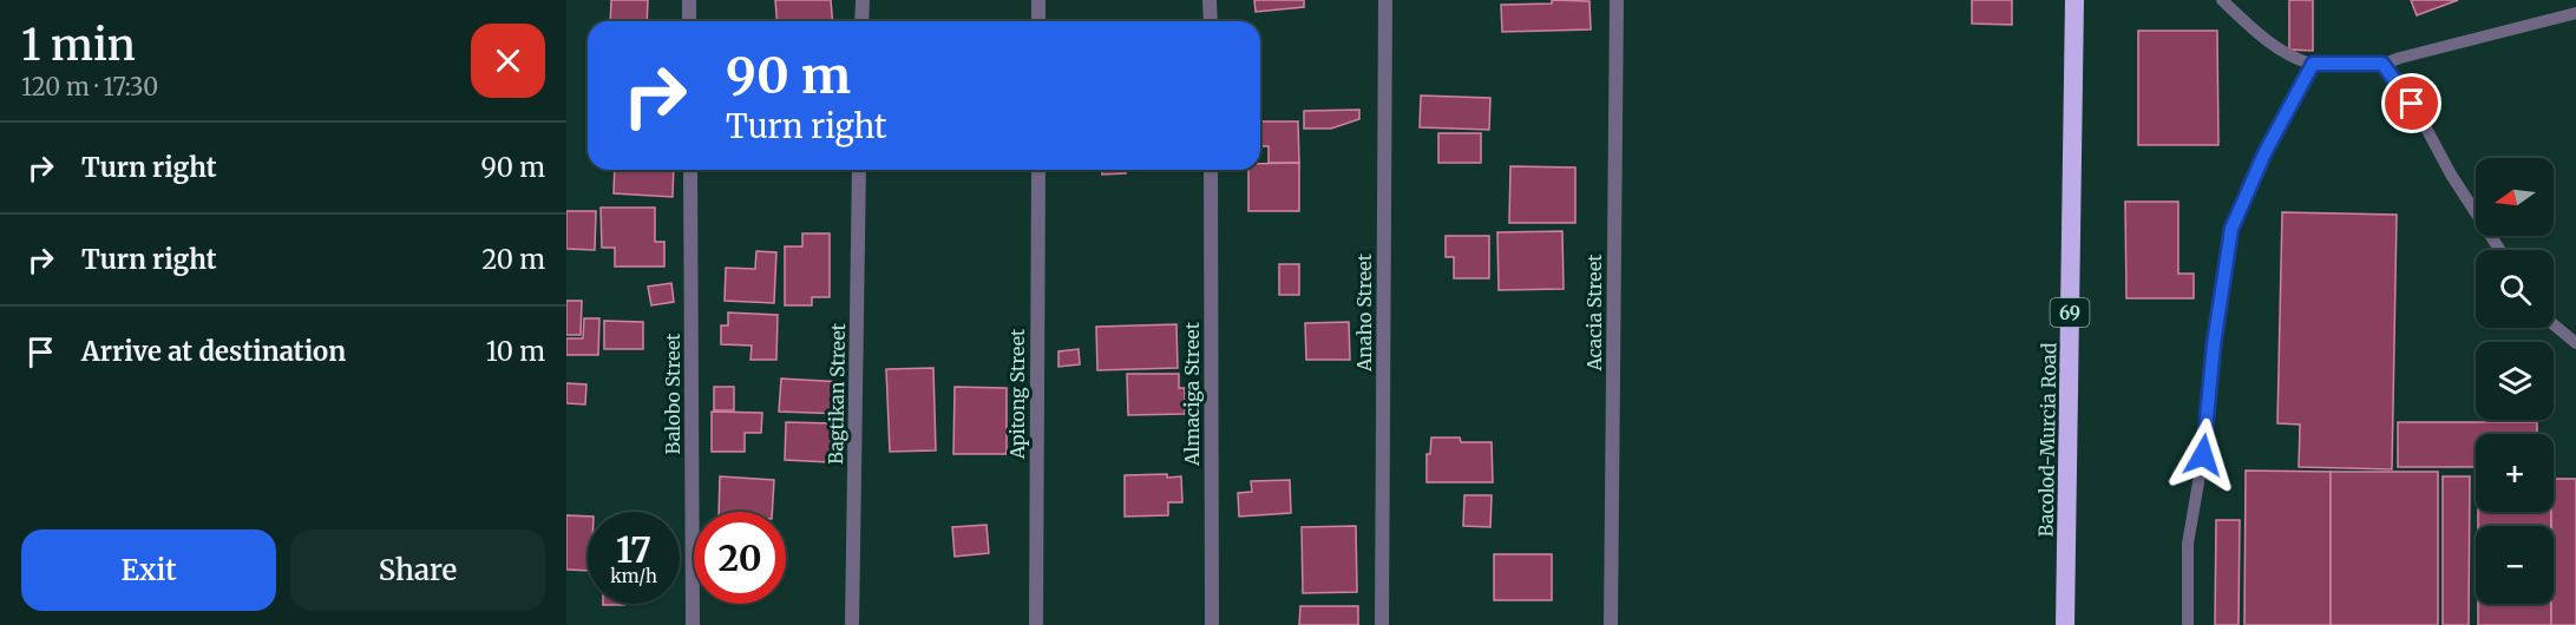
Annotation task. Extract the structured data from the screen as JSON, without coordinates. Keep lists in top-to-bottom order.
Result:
{
  "streets": {
    "highway": ["69", "Bacolod-Murcia Road"],
    "street": [
      "Anaho Street",
      "Acacia Street",
      "Balobo Street",
      "Bagtikan Street",
      "Apitong Street",
      "Almaciga Street"
    ]
  },
  "north": "left",
  "page": {
    "heading": ["1 min", "120 m · 17:30"],
    "turn": ["90 m", "Turn right"],
    "list": [
      {
        "name": "Turn right",
        "value": "90 m"
      },
      {
        "name": "Turn right",
        "value": "20 m"
      },
      {
        "name": "Arrive at destination",
        "value": "10 m"
      }
    ],
    "map_buttons": ["+", "−"],
    "speed": "17 km/h",
    "limit": "20",
    "buttons": ["Exit", "Share"]
  }
}
